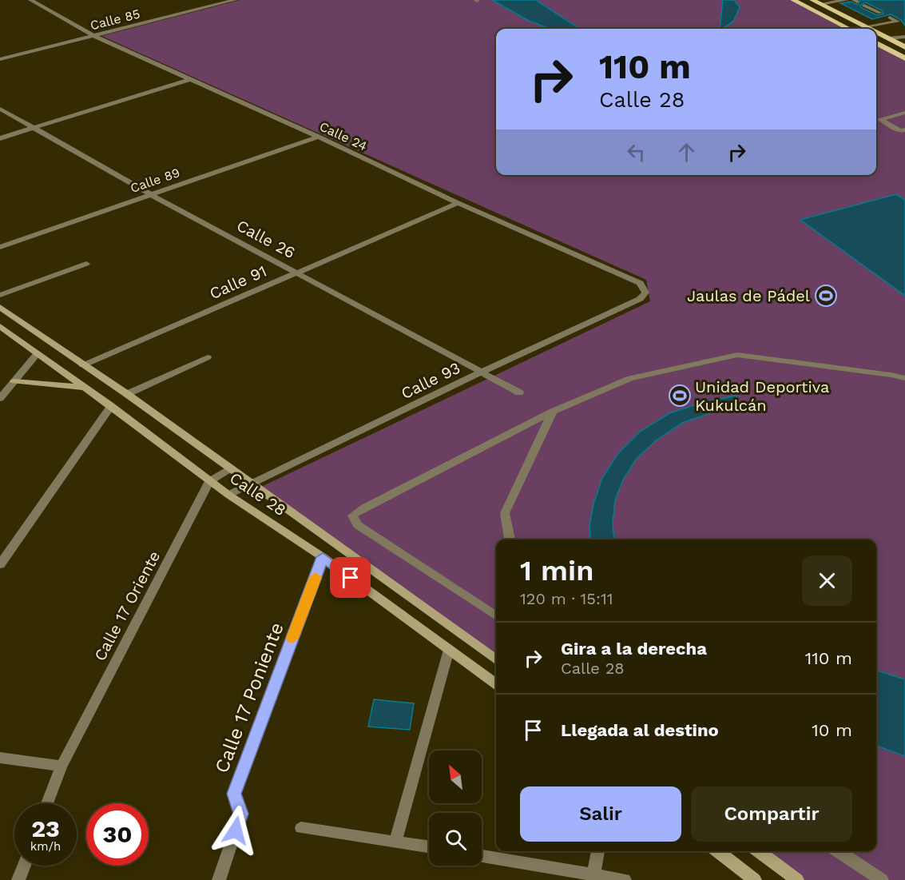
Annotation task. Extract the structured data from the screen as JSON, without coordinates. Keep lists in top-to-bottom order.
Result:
{
  "streets": {
    "street": [
      "Calle 85",
      "Calle 24",
      "Calle 89",
      "Calle 26",
      "Calle 91",
      "Calle 93",
      "Calle 28",
      "Calle 17 Oriente",
      "Calle 17 Poniente"
    ]
  },
  "crossings": [
    ["Calle 85", "Calle 24"],
    ["Calle 24", "Calle 89"],
    ["Calle 24", "Calle 91"],
    ["Calle 24", "Calle 93"],
    ["Calle 89", "Calle 26"],
    ["Calle 26", "Calle 91"],
    ["Calle 26", "Calle 93"],
    ["Calle 91", "Calle 28"],
    ["Calle 93", "Calle 28"],
    ["Calle 28", "Calle 17 Oriente"],
    ["Calle 28", "Calle 17 Poniente"]
  ],
  "places": {
    "sports": ["Jaulas de Pádel", "Unidad Deportiva Kukulcán"]
  },
  "north": "top left",
  "page": {
    "turn": ["110 m", "Calle 28"],
    "heading": ["1 min", "120 m · 15:11"],
    "list": [
      {
        "name": "Gira a la derecha",
        "note": "Calle 28",
        "value": "110 m"
      },
      {
        "name": "Llegada al destino",
        "value": "10 m"
      }
    ],
    "buttons": ["Salir", "Compartir"],
    "speed": "23 km/h",
    "limit": "30"
  }
}
